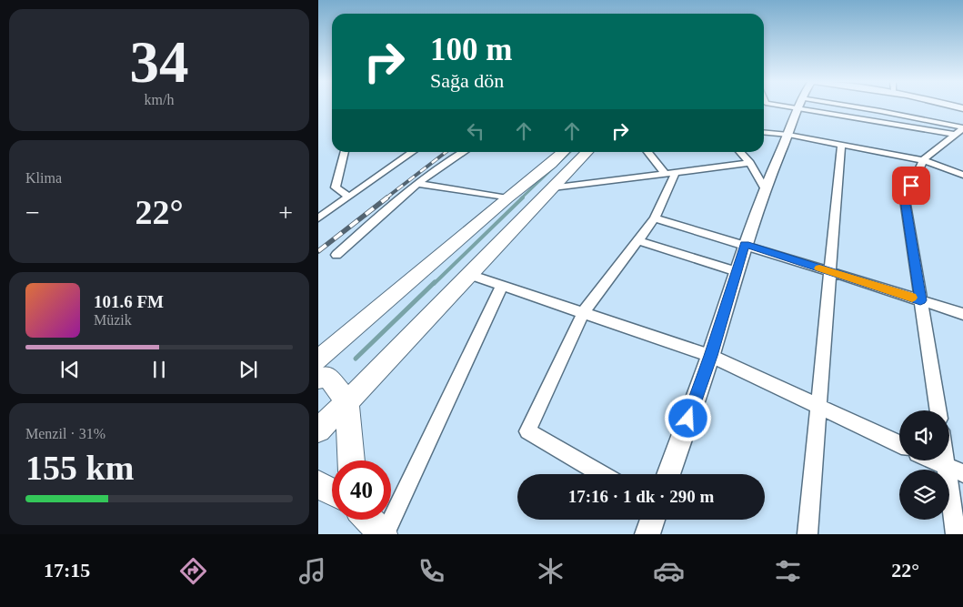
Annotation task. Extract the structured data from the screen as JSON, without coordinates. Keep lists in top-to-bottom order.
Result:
{
  "page": {
    "tile": [
      ["34", "km/h"],
      "Klima",
      ["Menzil · 31%", "155 km"]
    ],
    "turn": ["100 m", "Sağa dön"],
    "heat": ["−", "22°", "+"],
    "song": ["101.6 FM", "Müzik"],
    "limit": "40",
    "trip": "17:16 · 1 dk · 290 m",
    "tabs": ["17:15", "22°"]
  }
}
